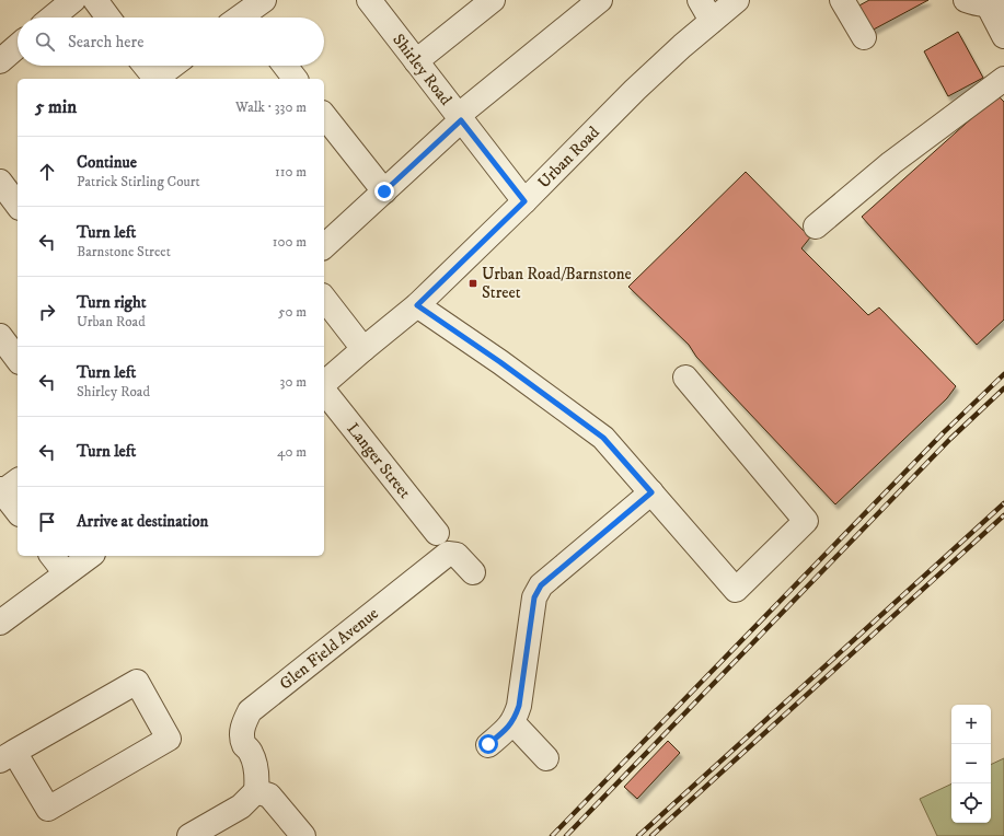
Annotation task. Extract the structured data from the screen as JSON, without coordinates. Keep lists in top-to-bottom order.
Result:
{
  "streets": {
    "street": [
      "Shirley Road",
      "Urban Road",
      "Langer Street",
      "Glen Field Avenue"
    ]
  },
  "crossings": [
    ["Shirley Road", "Urban Road"]
  ],
  "places": {
    "transit": ["Urban Road/Barnstone Street"]
  },
  "page": {
    "search": "Search here",
    "heading": ["5 min", "Walk · 330 m"],
    "list": [
      ["Continue", "Patrick Stirling Court", "110 m"],
      ["Turn left", "Barnstone Street", "100 m"],
      ["Turn right", "Urban Road", "50 m"],
      ["Turn left", "Shirley Road", "30 m"],
      ["Turn left", "40 m"],
      "Arrive at destination"
    ],
    "map_buttons": ["+", "−"]
  }
}
